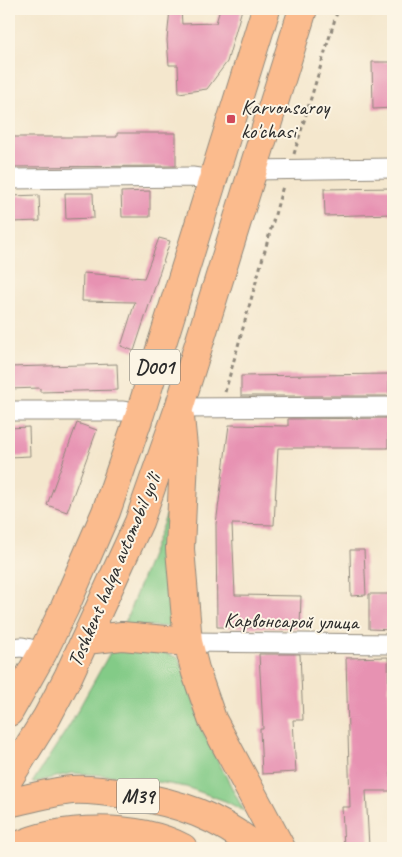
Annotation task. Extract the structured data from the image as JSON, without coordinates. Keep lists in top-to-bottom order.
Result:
{
  "streets": {
    "highway": ["D001", "Toshkent halqa avtomobil yo'li", "M39"],
    "street": ["Карвонсарой улица"]
  },
  "places": {
    "transit": ["Karvonsaroy ko'chasi"]
  }
}
